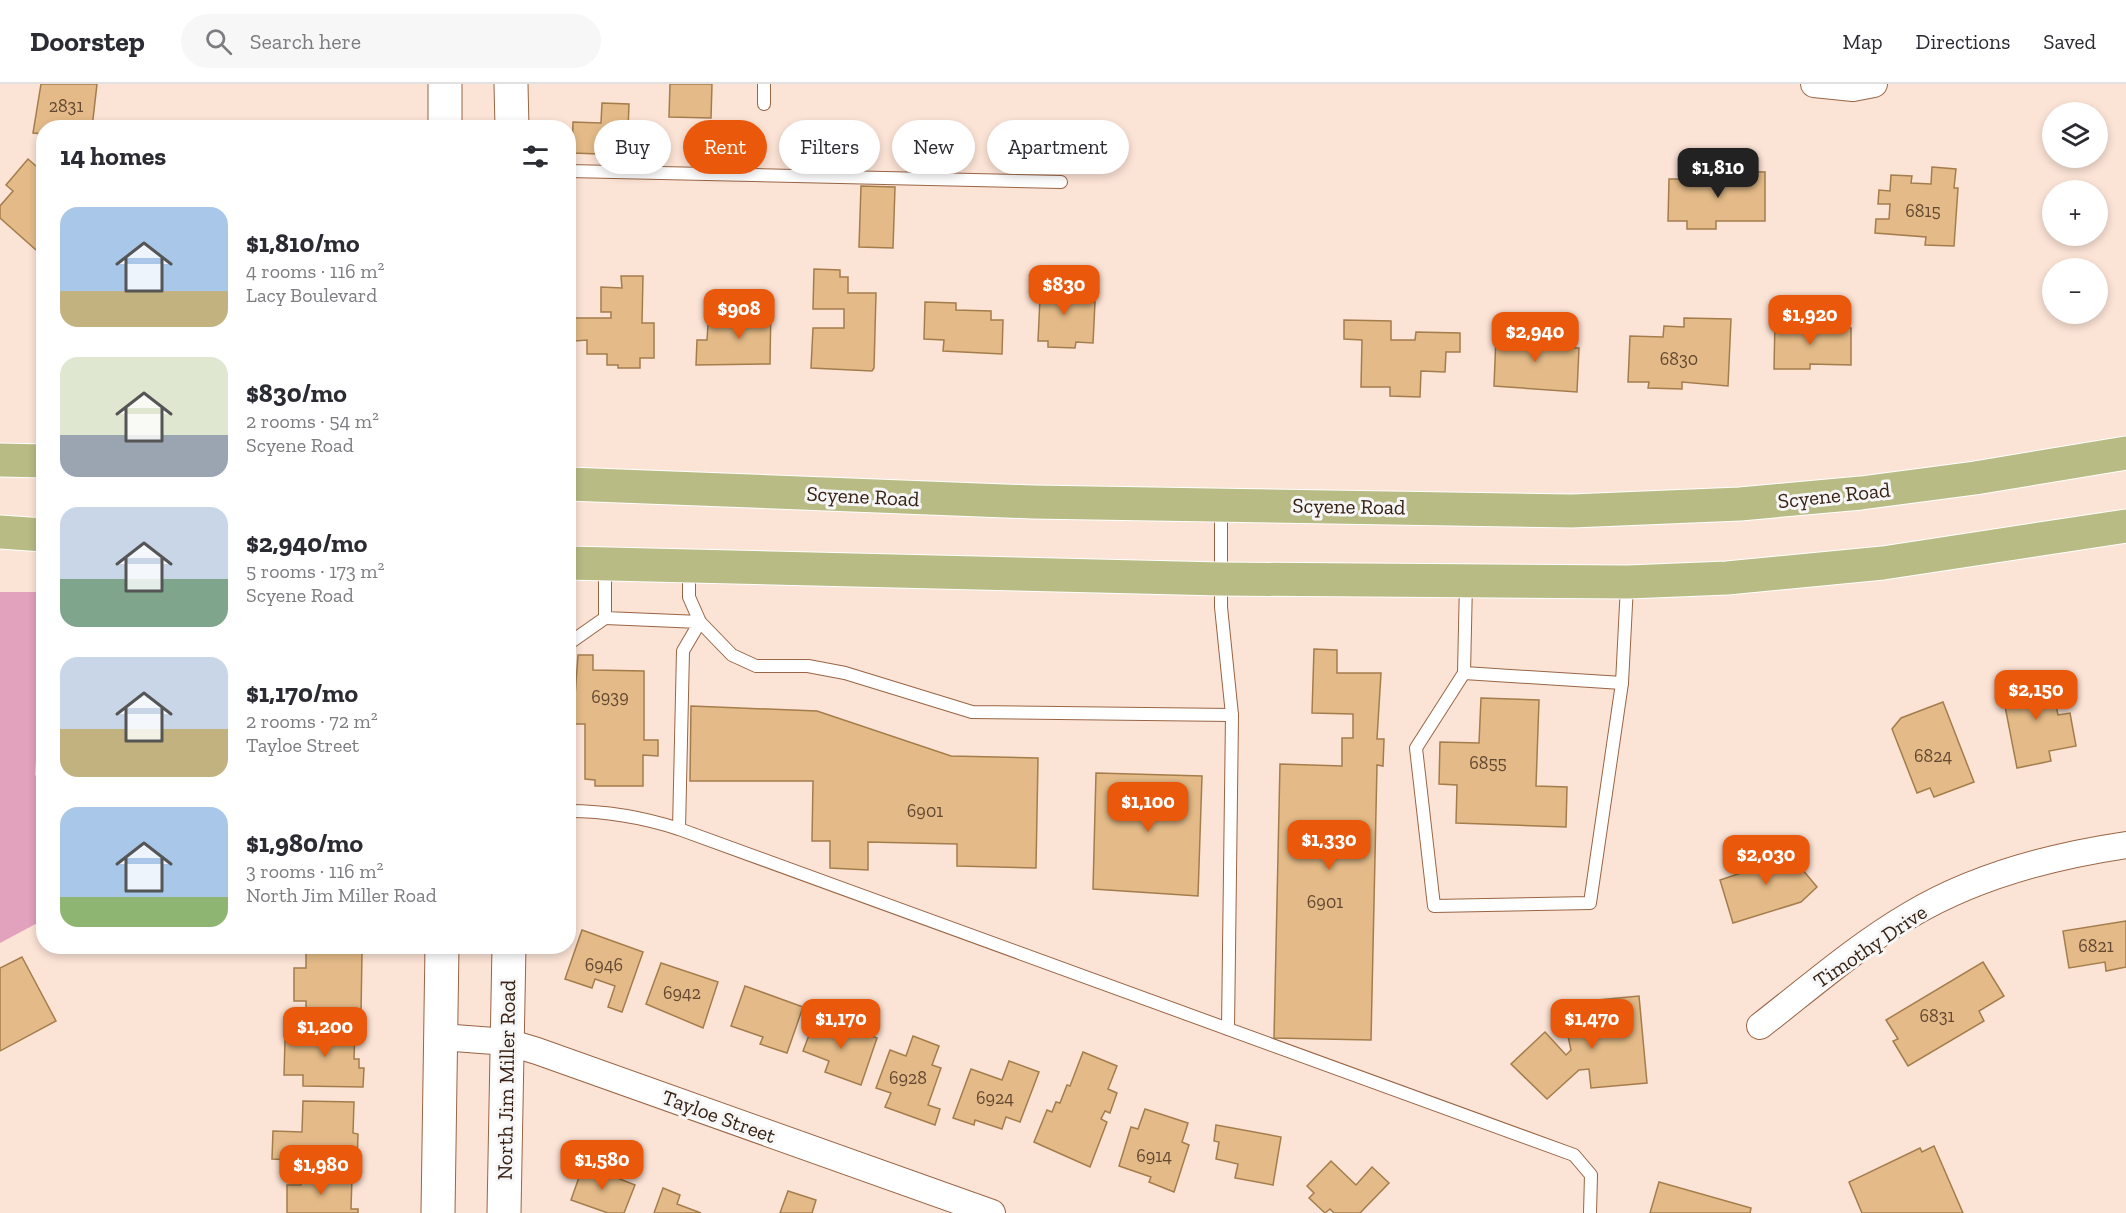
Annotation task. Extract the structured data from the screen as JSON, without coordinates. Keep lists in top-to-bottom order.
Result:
{
  "streets": {
    "main road": ["Scyene Road", "North Jim Miller Road"],
    "street": ["Timothy Drive", "Tayloe Street"]
  },
  "crossings": [
    ["North Jim Miller Road", "Tayloe Street"]
  ],
  "house_numbers": [
    "2831",
    "6815",
    "6830",
    "6939",
    "6824",
    "6855",
    "6901",
    "6901",
    "6821",
    "6946",
    "6942",
    "6831",
    "6928",
    "6924",
    "6914"
  ],
  "page": {
    "header": "Doorstep",
    "search": "Search here",
    "nav": ["Map", "Directions", "Saved"],
    "map_buttons": ["+", "−"],
    "chip": [
      "Buy",
      "Rent",
      "Filters",
      "New",
      "Apartment"
    ],
    "heading": "14 homes",
    "price": [
      "$1,810",
      "$830",
      "$908",
      "$1,920",
      "$2,940",
      "$2,150",
      "$1,100",
      "$1,330",
      "$2,030",
      "$1,170",
      "$1,470",
      "$1,200",
      "$1,580",
      "$1,980"
    ],
    "list": [
      {
        "name": "$1,810/mo",
        "note": "4 rooms · 116 m² · Lacy Boulevard"
      },
      {
        "name": "$830/mo",
        "note": "2 rooms · 54 m² · Scyene Road"
      },
      {
        "name": "$2,940/mo",
        "note": "5 rooms · 173 m² · Scyene Road"
      },
      {
        "name": "$1,170/mo",
        "note": "2 rooms · 72 m² · Tayloe Street"
      },
      {
        "name": "$1,980/mo",
        "note": "3 rooms · 116 m² · North Jim Miller Road"
      }
    ]
  }
}
